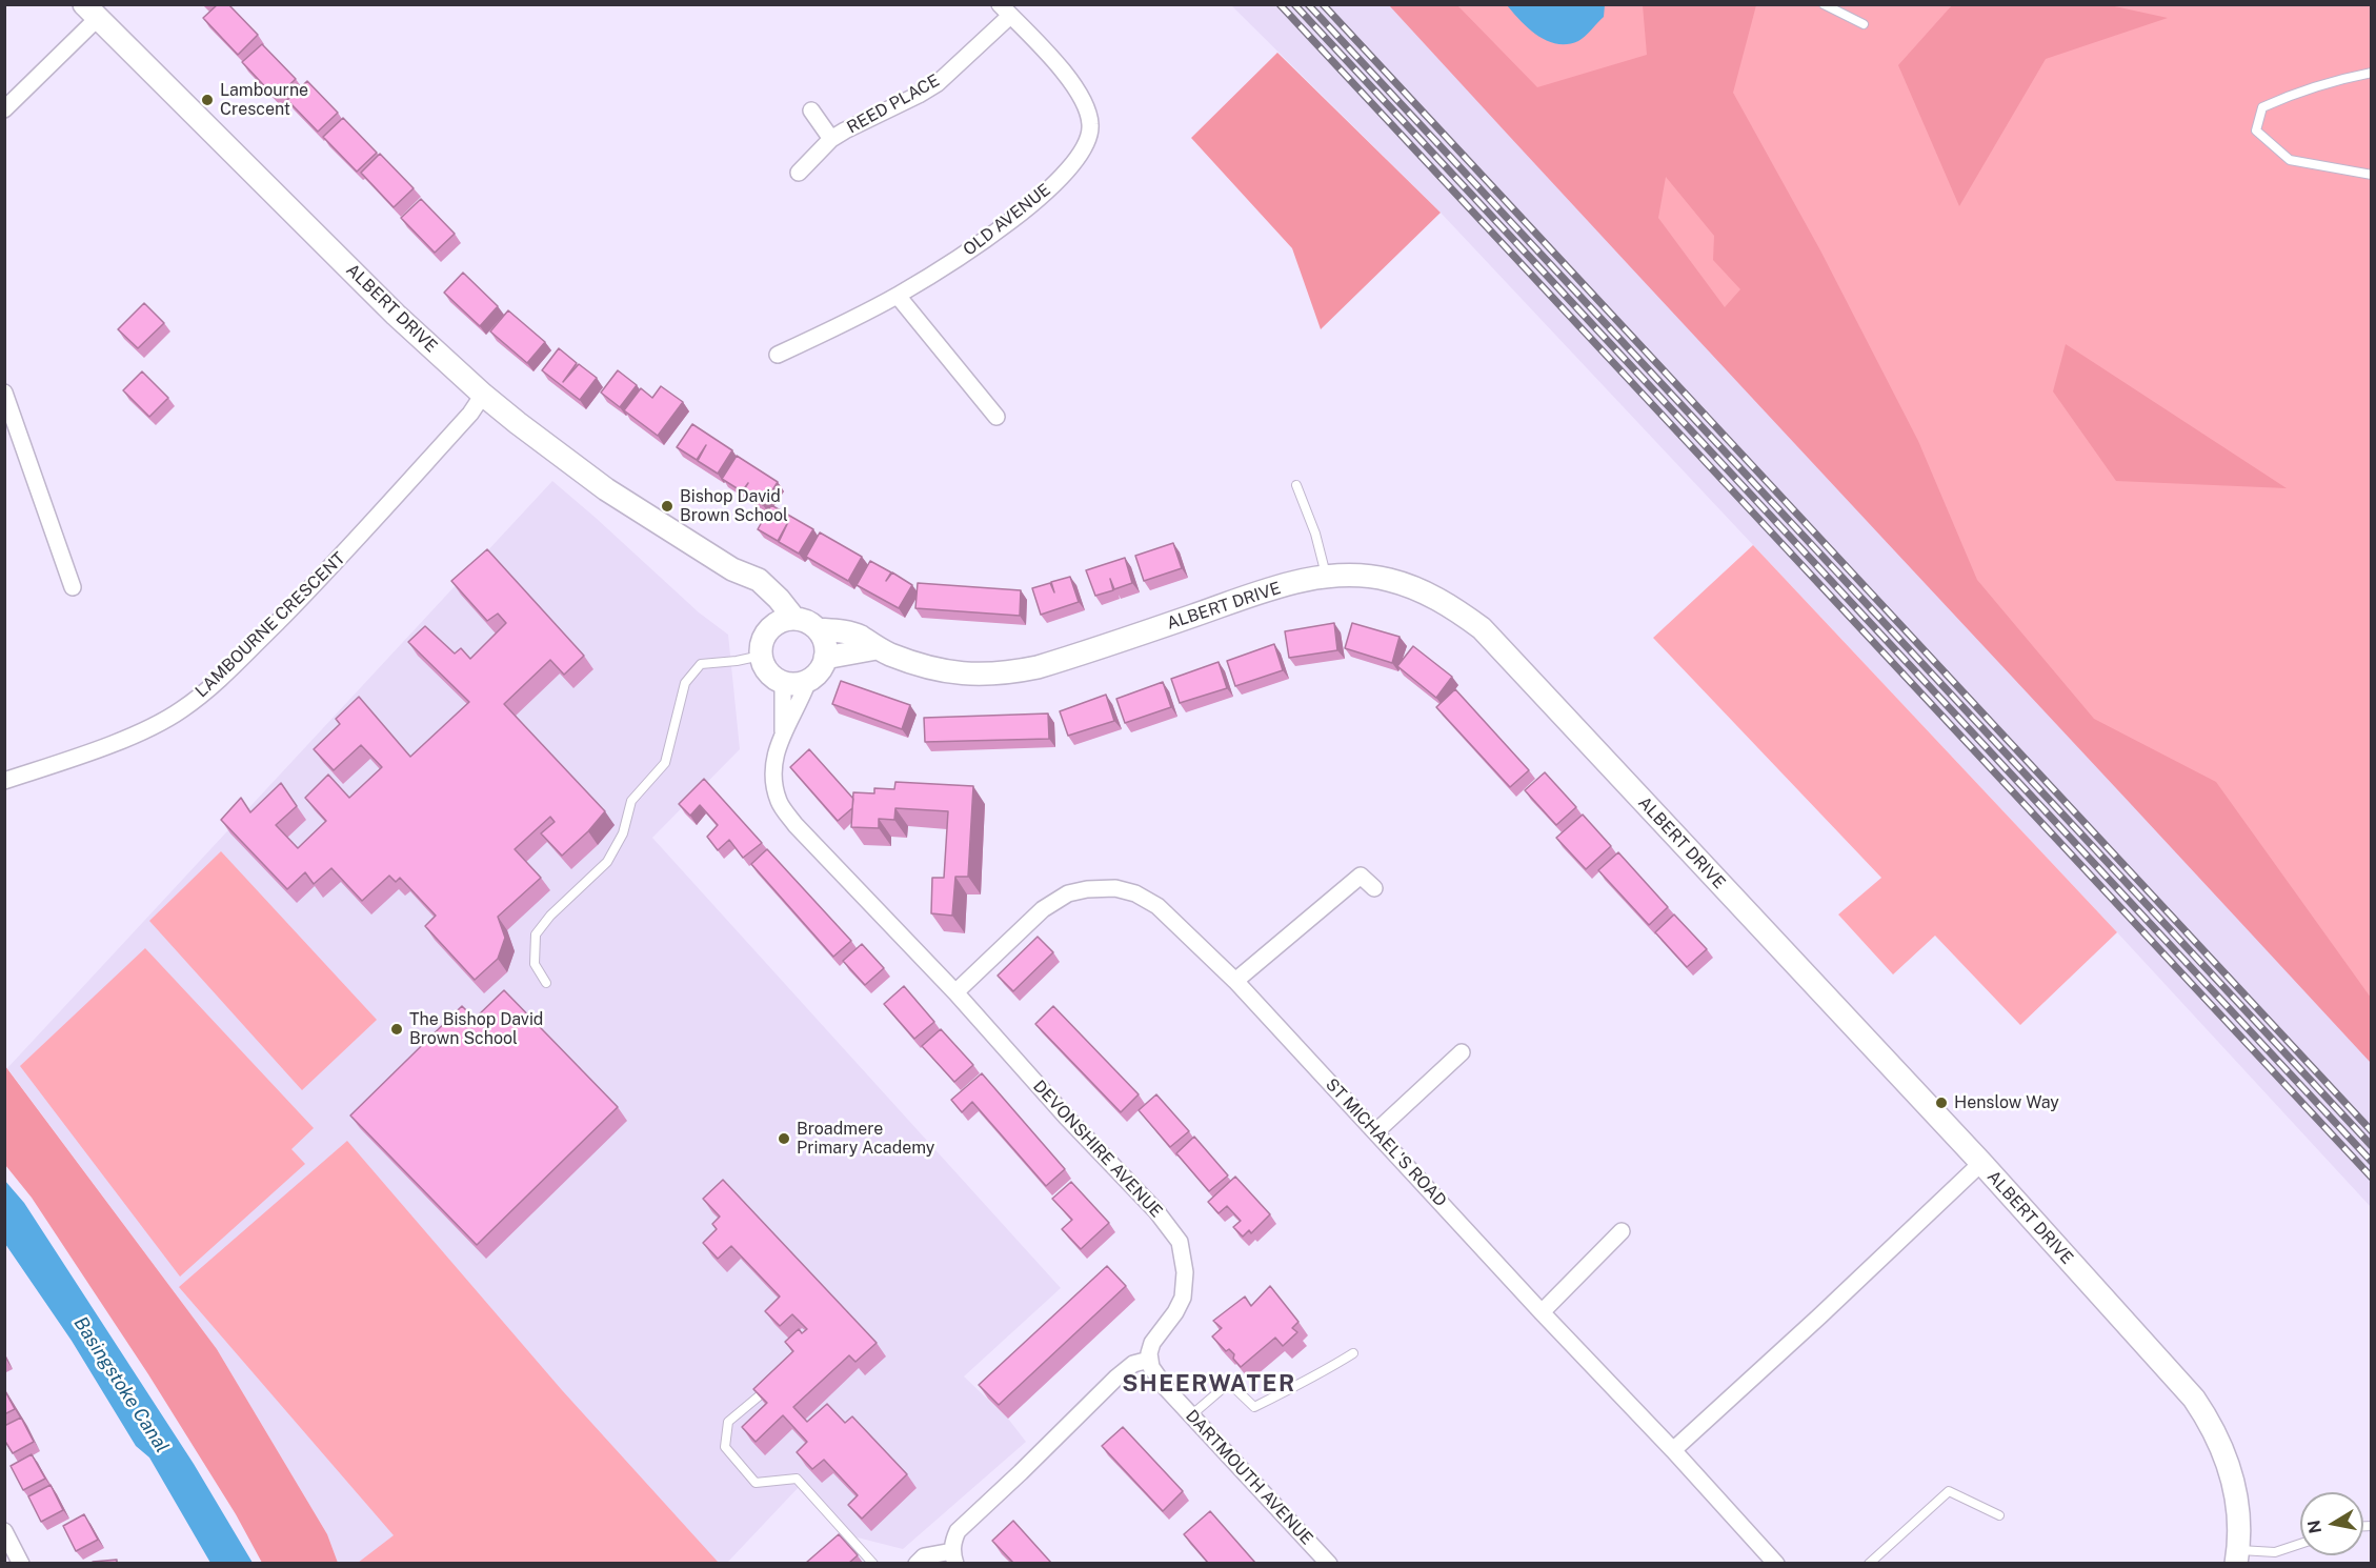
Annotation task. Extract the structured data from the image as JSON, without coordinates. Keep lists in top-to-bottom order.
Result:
{
  "streets": {
    "street": [
      "REED PLACE",
      "OLD AVENUE",
      "ALBERT DRIVE",
      "LAMBOURNE CRESCENT",
      "ST MICHAEL'S ROAD",
      "DEVONSHIRE AVENUE",
      "DARTMOUTH AVENUE"
    ]
  },
  "crossings": [
    ["REED PLACE", "OLD AVENUE"],
    ["ALBERT DRIVE", "LAMBOURNE CRESCENT"],
    ["ALBERT DRIVE", "DEVONSHIRE AVENUE"],
    ["ST MICHAEL'S ROAD", "DEVONSHIRE AVENUE"],
    ["DEVONSHIRE AVENUE", "DARTMOUTH AVENUE"]
  ],
  "districts": ["SHEERWATER"],
  "water": ["Basingstoke Canal"],
  "places": [
    "Lambourne Crescent",
    "Bishop David Brown School",
    "The Bishop David Brown School",
    "Henslow Way",
    "Broadmere Primary Academy"
  ],
  "north": "left"
}
